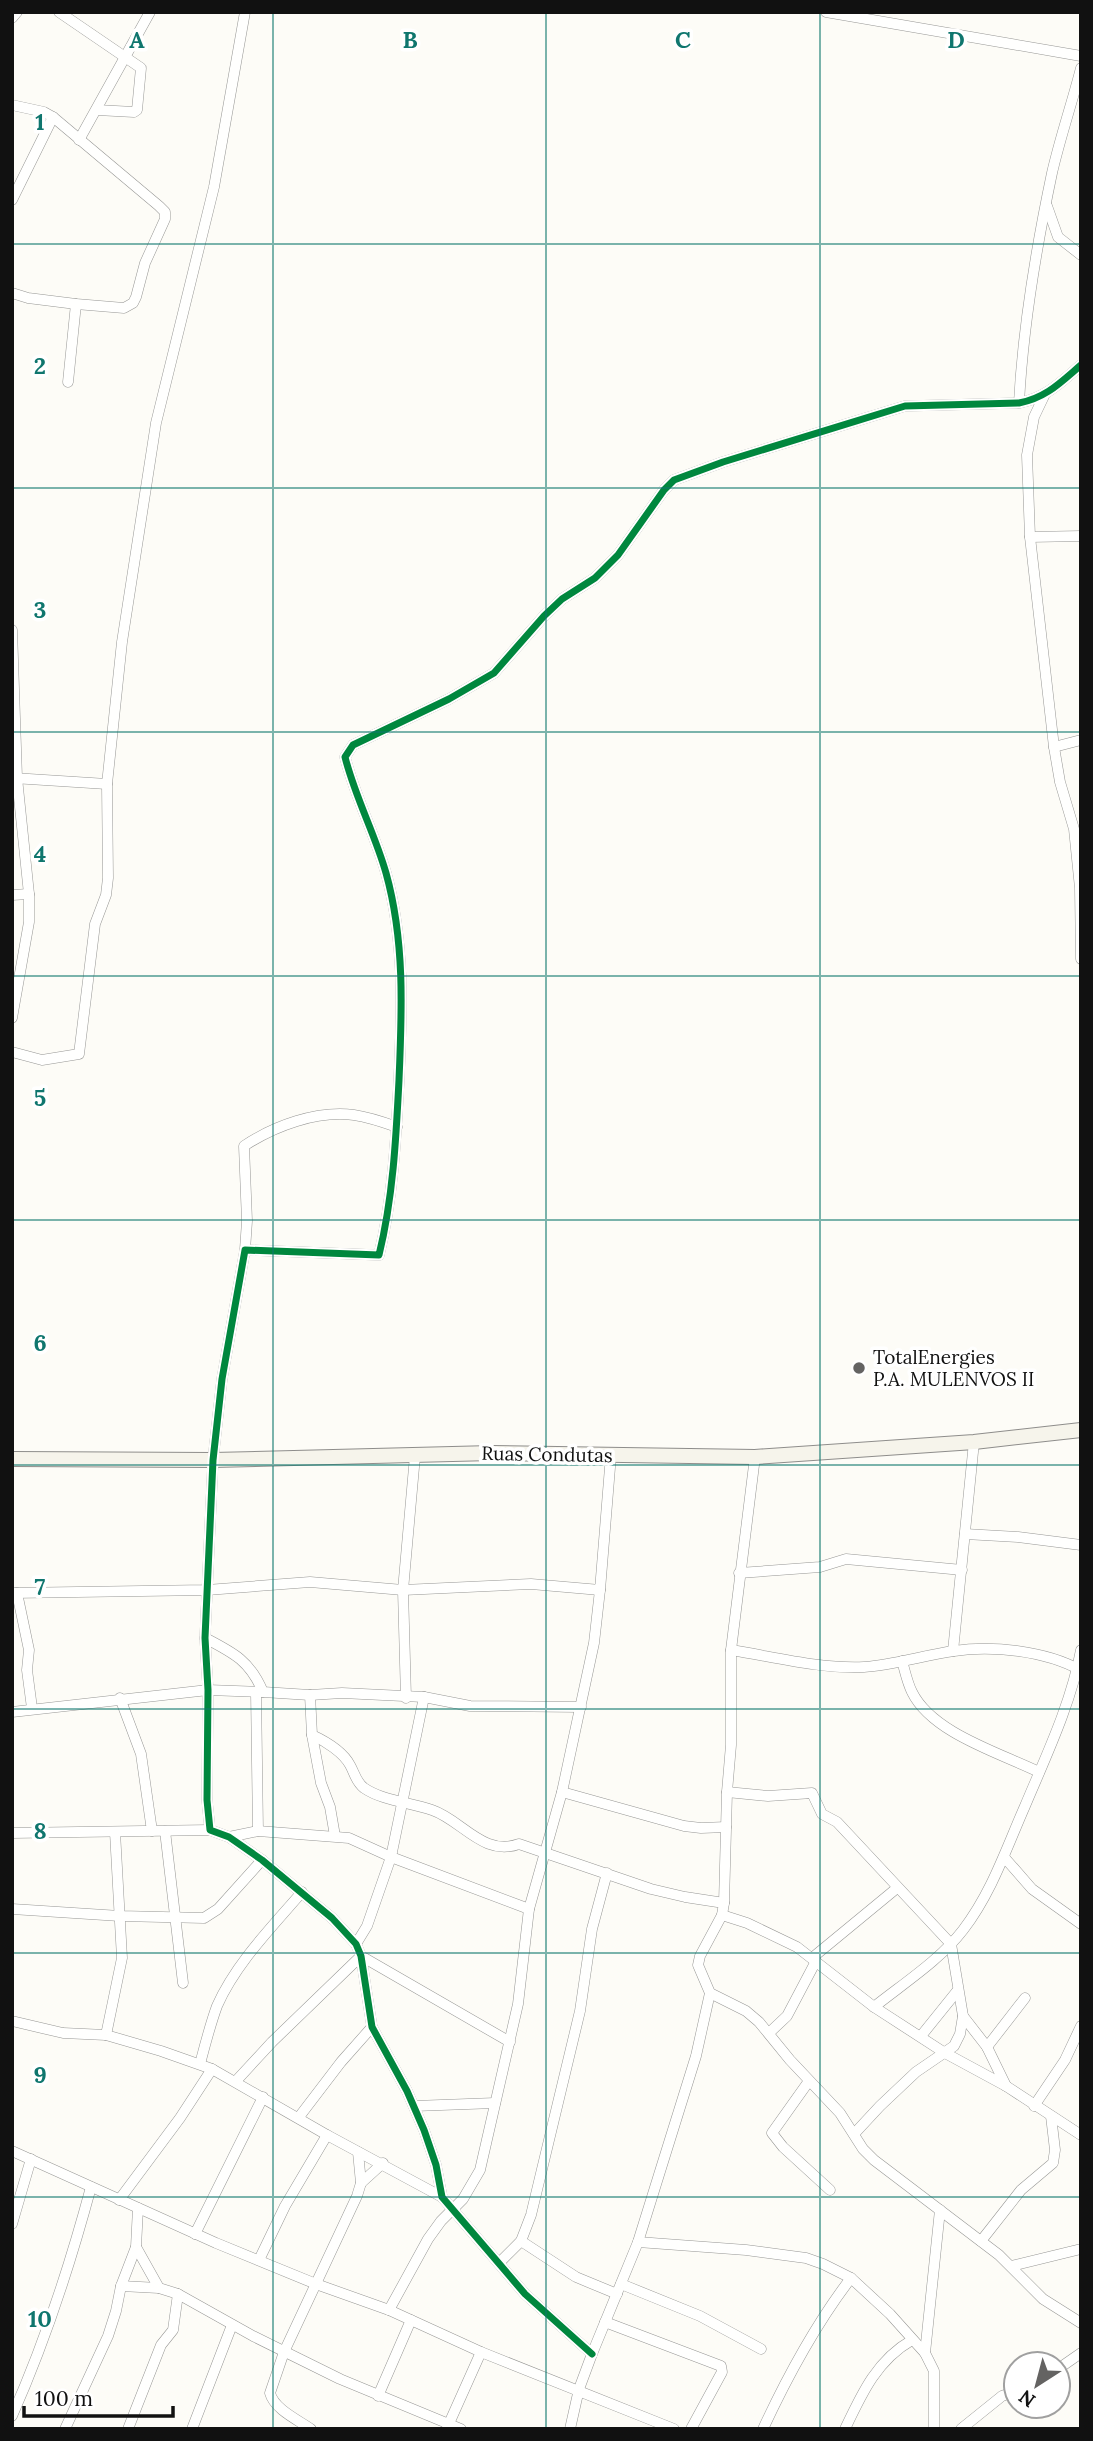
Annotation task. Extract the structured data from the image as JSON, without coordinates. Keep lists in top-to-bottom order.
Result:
{
  "streets": {
    "street": ["Ruas Condutas"]
  },
  "places": ["TotalEnergies P.A. MULENVOS II"],
  "scale_bar": "100 m",
  "north": "bottom left",
  "grid": {
    "columns": [
      "A",
      "B",
      "C",
      "D"
    ],
    "rows": [
      "1",
      "2",
      "3",
      "4",
      "5",
      "6",
      "7",
      "8",
      "9",
      "10"
    ]
  }
}
